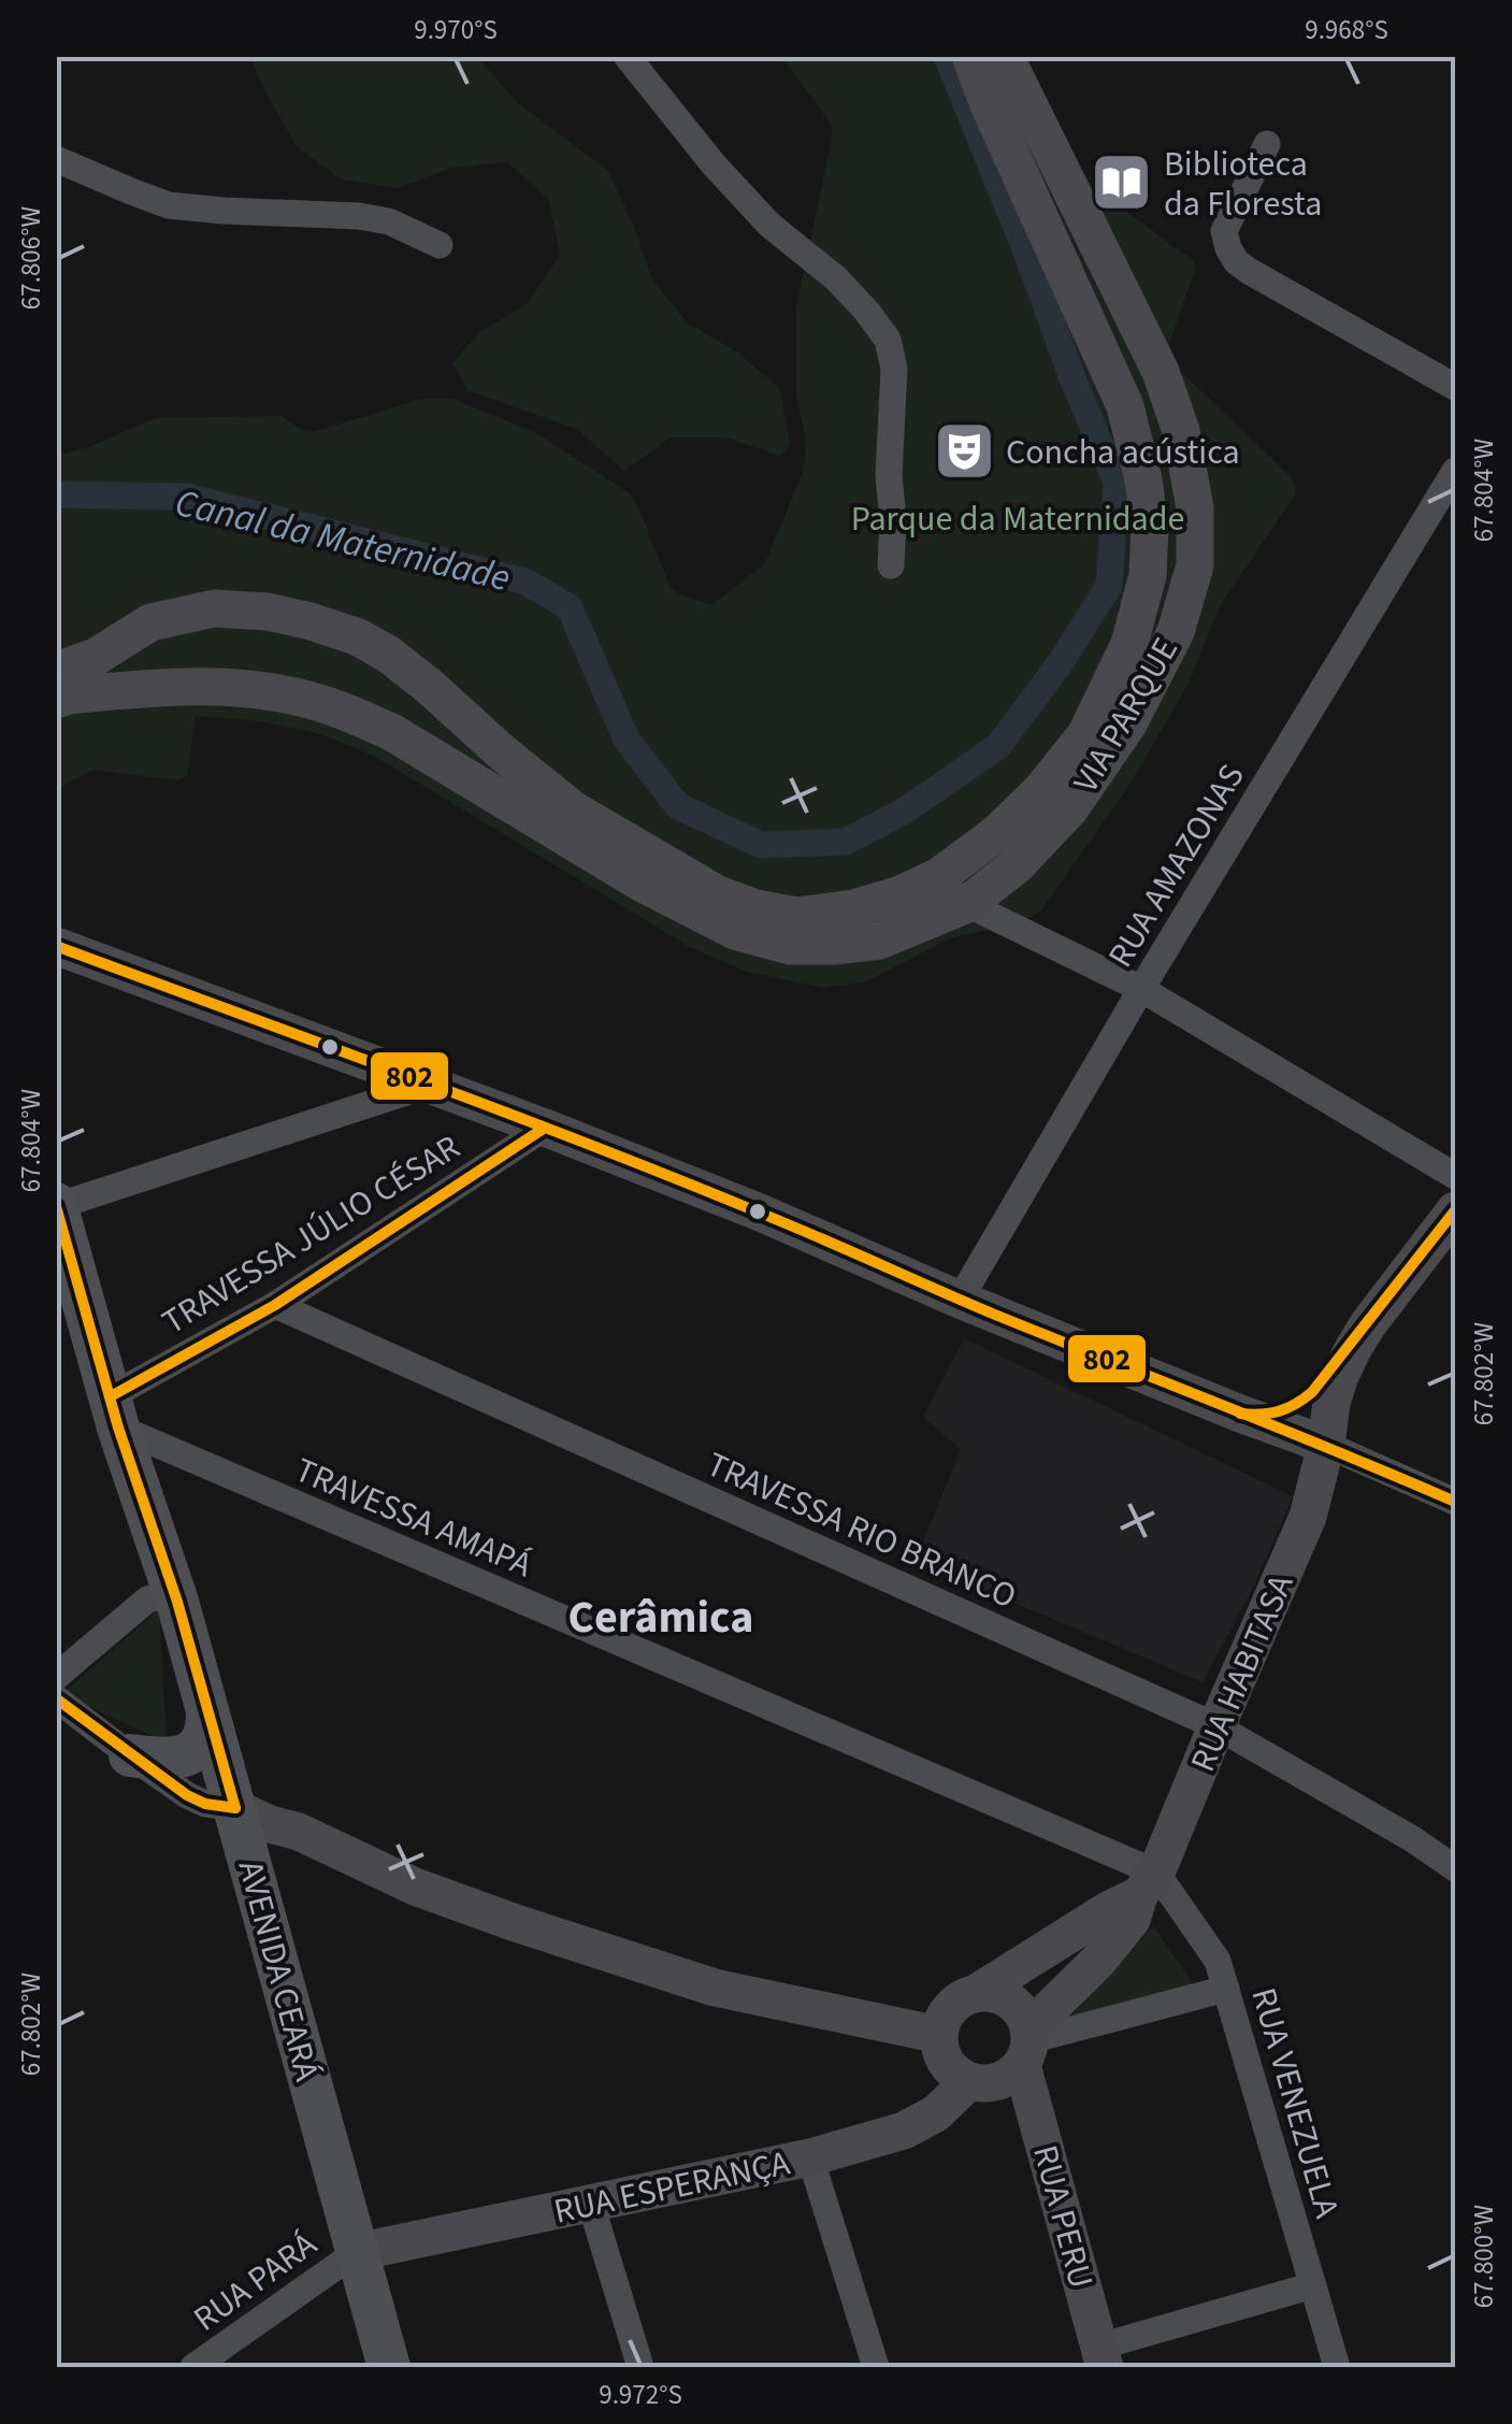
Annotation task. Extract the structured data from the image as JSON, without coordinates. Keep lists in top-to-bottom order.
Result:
{
  "streets": {
    "main road": ["AVENIDA CEARÁ"],
    "street": [
      "VIA PARQUE",
      "RUA AMAZONAS",
      "TRAVESSA JÚLIO CÉSAR",
      "TRAVESSA AMAPÁ",
      "TRAVESSA RIO BRANCO",
      "RUA HABITASA",
      "RUA VENEZUELA",
      "RUA ESPERANÇA",
      "RUA PERU",
      "RUA PARÁ"
    ]
  },
  "crossings": [
    ["TRAVESSA JÚLIO CÉSAR", "TRAVESSA AMAPÁ"],
    ["TRAVESSA JÚLIO CÉSAR", "TRAVESSA RIO BRANCO"],
    ["TRAVESSA JÚLIO CÉSAR", "AVENIDA CEARÁ"],
    ["TRAVESSA AMAPÁ", "RUA HABITASA"],
    ["TRAVESSA AMAPÁ", "AVENIDA CEARÁ"],
    ["TRAVESSA AMAPÁ", "RUA VENEZUELA"],
    ["TRAVESSA RIO BRANCO", "RUA HABITASA"],
    ["RUA HABITASA", "RUA VENEZUELA"],
    ["RUA HABITASA", "RUA ESPERANÇA"],
    ["RUA HABITASA", "RUA PERU"],
    ["AVENIDA CEARÁ", "RUA ESPERANÇA"],
    ["AVENIDA CEARÁ", "RUA PARÁ"],
    ["RUA ESPERANÇA", "RUA PERU"],
    ["RUA ESPERANÇA", "RUA PARÁ"]
  ],
  "districts": ["Cerâmica"],
  "water": ["Canal da Maternidade"],
  "parks": ["Parque da Maternidade"],
  "places": {
    "library": ["Biblioteca da Floresta"],
    "theatre": ["Concha acústica"]
  },
  "lines": ["transit line 802"],
  "coordinates": [
    "9.970°S",
    "9.968°S",
    "67.806°W",
    "67.804°W",
    "67.802°W",
    "67.800°W",
    "9.972°S"
  ]
}
